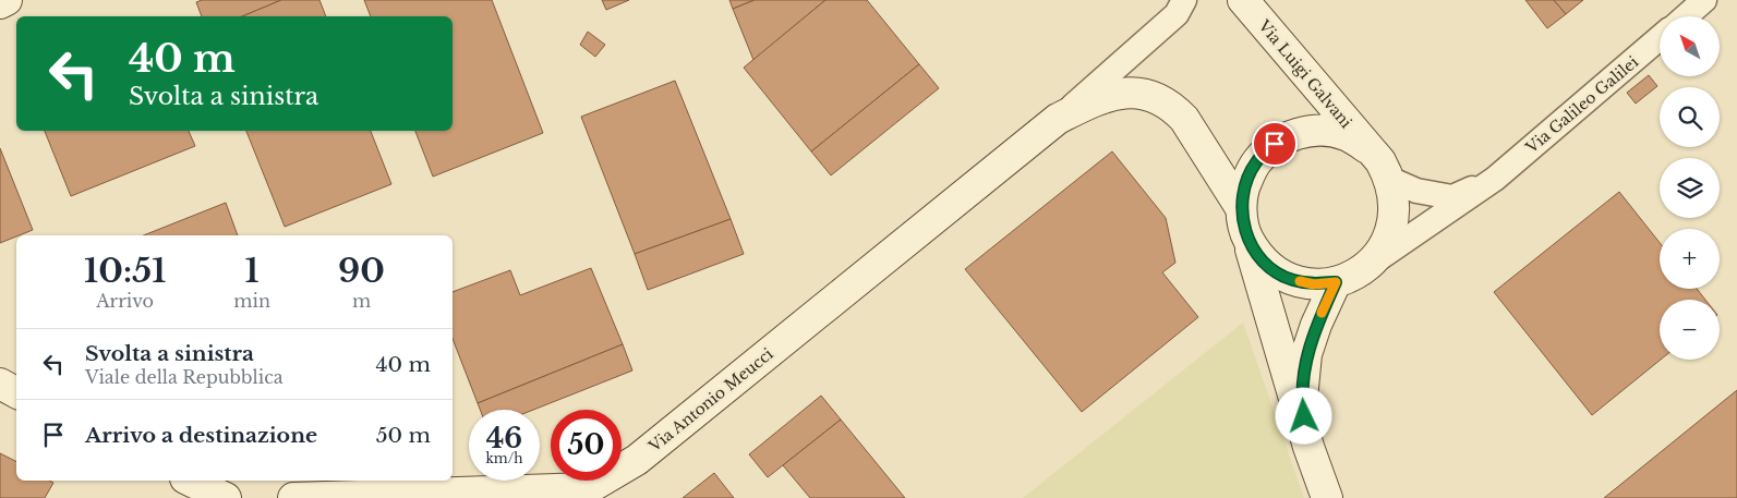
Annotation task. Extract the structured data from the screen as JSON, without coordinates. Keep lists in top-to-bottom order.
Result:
{
  "streets": {
    "main road": ["Via Luigi Galvani", "Via Antonio Meucci"],
    "street": ["Via Galileo Galilei"]
  },
  "crossings": [
    ["Via Luigi Galvani", "Via Galileo Galilei"],
    ["Via Luigi Galvani", "Via Antonio Meucci"],
    ["Via Galileo Galilei", "Via Antonio Meucci"]
  ],
  "north": "top left",
  "page": {
    "map_buttons": ["+", "−"],
    "turn": ["40 m", "Svolta a sinistra"],
    "eta": [
      "10:51",
      "Arrivo",
      "1",
      "min",
      "90",
      "m"
    ],
    "list": [
      {
        "name": "Svolta a sinistra",
        "note": "Viale della Repubblica",
        "value": "40 m"
      },
      {
        "name": "Arrivo a destinazione",
        "value": "50 m"
      }
    ],
    "speed": "46 km/h",
    "limit": "50"
  }
}
